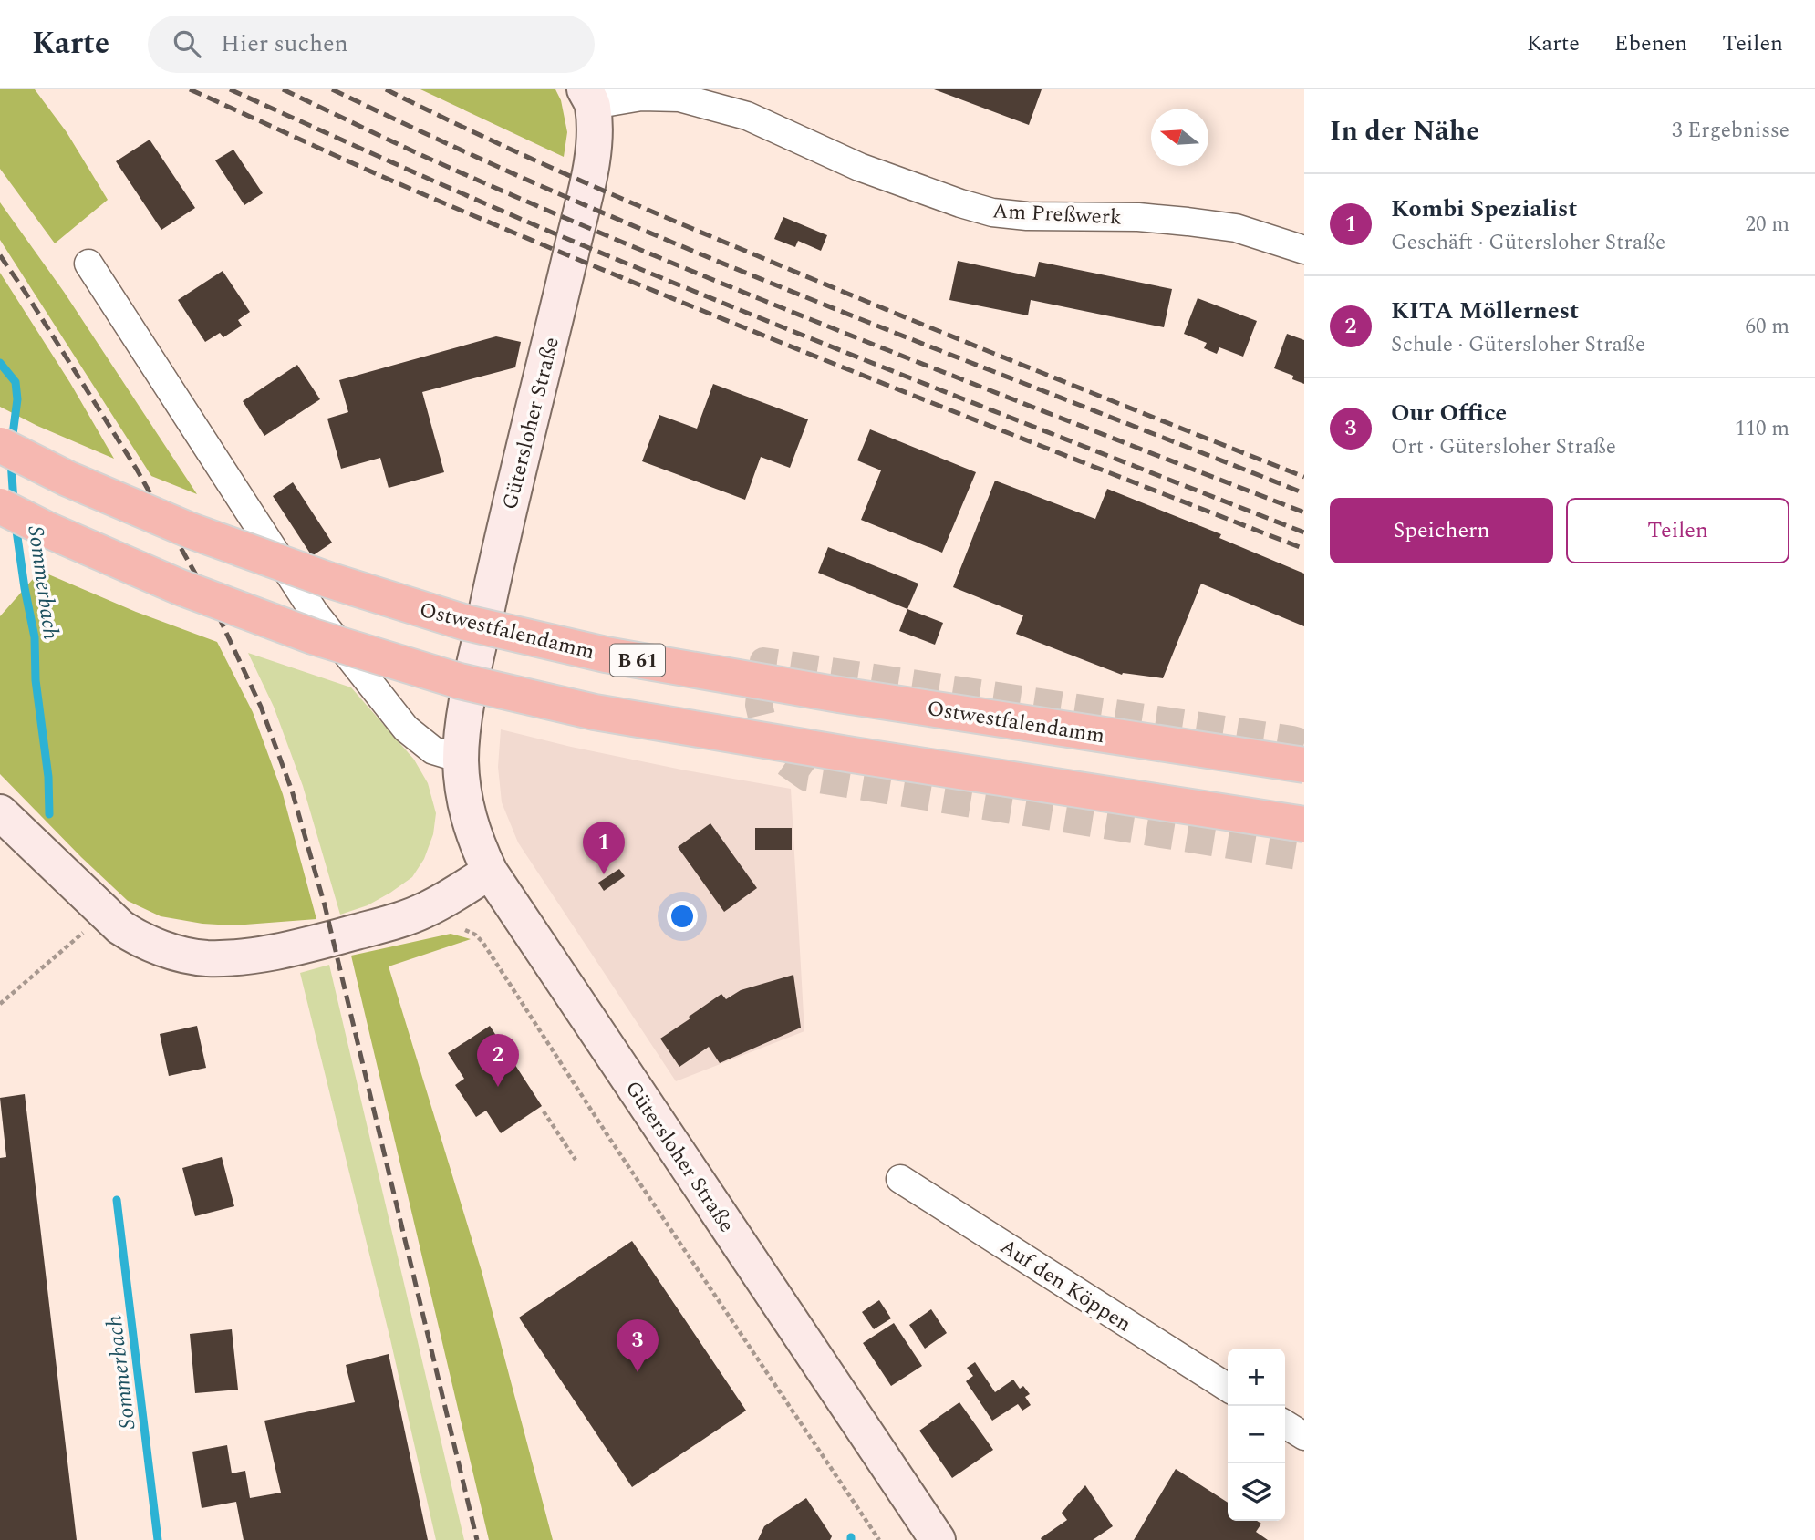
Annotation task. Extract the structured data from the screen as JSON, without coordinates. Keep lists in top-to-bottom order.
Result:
{
  "streets": {
    "highway": ["Ostwestfalendamm", "B 61"],
    "main road": ["Gütersloher Straße"],
    "street": ["Am Preßwerk", "Auf den Köppen"]
  },
  "crossings": [
    ["Am Preßwerk", "Gütersloher Straße"]
  ],
  "water": ["Sommerbach"],
  "north": "left",
  "page": {
    "header": "Karte",
    "search": "Hier suchen",
    "nav": ["Karte", "Ebenen", "Teilen"],
    "heading": ["In der Nähe", "3 Ergebnisse"],
    "list": [
      {
        "mark": "1",
        "name": "Kombi Spezialist",
        "note": "Geschäft · Gütersloher Straße",
        "value": "20 m"
      },
      {
        "mark": "2",
        "name": "KITA Möllernest",
        "note": "Schule · Gütersloher Straße",
        "value": "60 m"
      },
      {
        "mark": "3",
        "name": "Our Office",
        "note": "Ort · Gütersloher Straße",
        "value": "110 m"
      }
    ],
    "buttons": ["Speichern", "Teilen"],
    "pins": ["1", "2", "3"],
    "map_buttons": ["+", "−"]
  }
}
